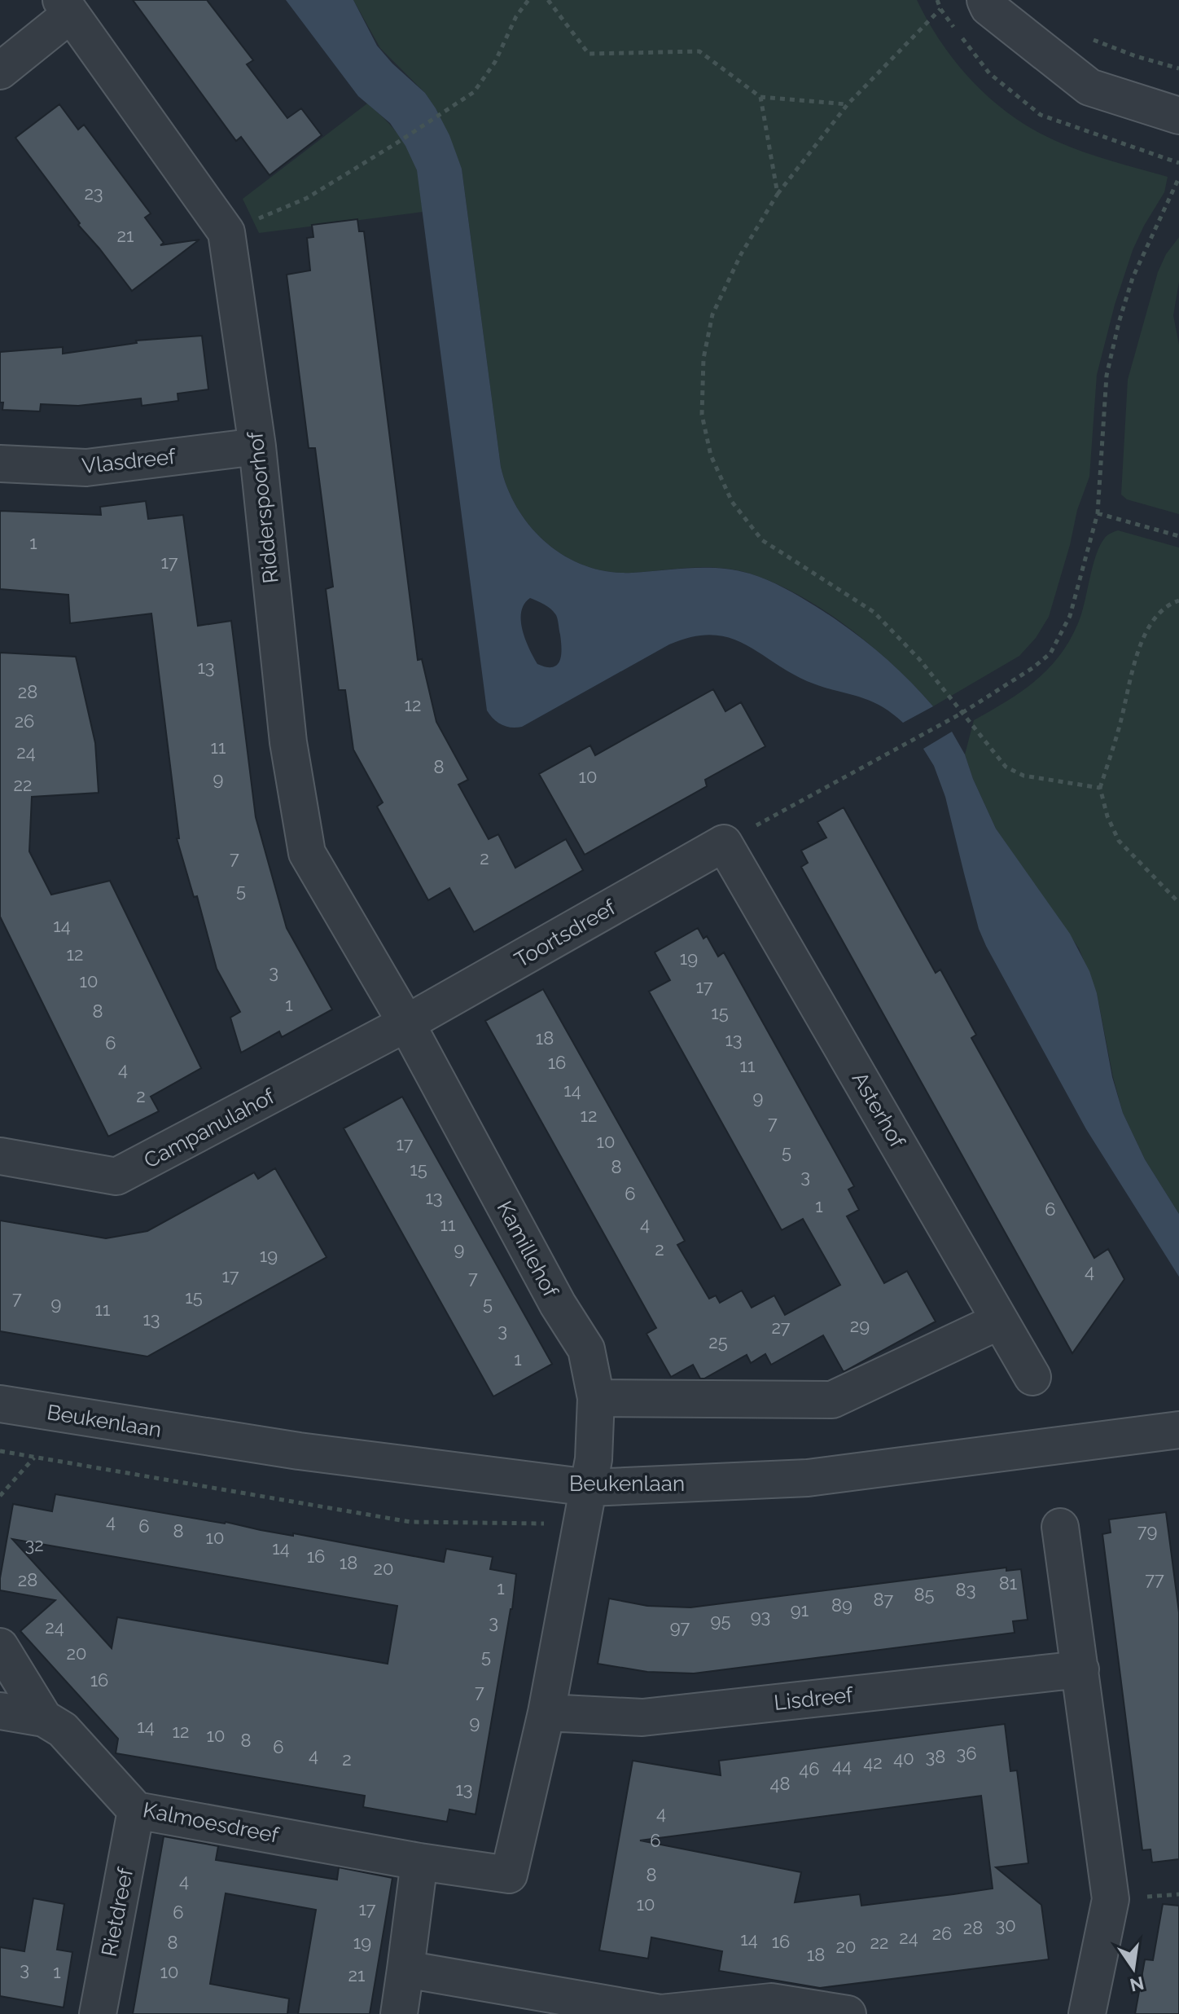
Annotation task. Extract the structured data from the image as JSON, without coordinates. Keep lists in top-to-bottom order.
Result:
{
  "streets": {
    "street": [
      "Vlasdreef",
      "Ridderspoorhof",
      "Toortsdreef",
      "Asterhof",
      "Campanulahof",
      "Kamillehof",
      "Beukenlaan",
      "Lisdreef",
      "Kalmoesdreef",
      "Rietdreef"
    ]
  },
  "crossings": [
    ["Vlasdreef", "Ridderspoorhof"],
    ["Ridderspoorhof", "Toortsdreef"],
    ["Ridderspoorhof", "Campanulahof"],
    ["Ridderspoorhof", "Kamillehof"],
    ["Toortsdreef", "Asterhof"],
    ["Toortsdreef", "Campanulahof"],
    ["Toortsdreef", "Kamillehof"],
    ["Campanulahof", "Kamillehof"],
    ["Kamillehof", "Beukenlaan"],
    ["Kalmoesdreef", "Rietdreef"]
  ],
  "house_numbers": [
    "23",
    "21",
    "1",
    "17",
    "13",
    "28",
    "12",
    "26",
    "11",
    "24",
    "8",
    "10",
    "9",
    "22",
    "7",
    "2",
    "5",
    "14",
    "12",
    "19",
    "3",
    "10",
    "17",
    "1",
    "8",
    "15",
    "18",
    "13",
    "6",
    "16",
    "11",
    "4",
    "14",
    "2",
    "9",
    "12",
    "7",
    "10",
    "17",
    "5",
    "8",
    "15",
    "3",
    "6",
    "13",
    "1",
    "6",
    "4",
    "11",
    "9",
    "2",
    "19",
    "4",
    "17",
    "7",
    "15",
    "7",
    "9",
    "5",
    "11",
    "13",
    "29",
    "27",
    "3",
    "25",
    "1",
    "4",
    "6",
    "8",
    "79",
    "10",
    "32",
    "14",
    "16",
    "18",
    "20",
    "77",
    "28",
    "81",
    "1",
    "83",
    "85",
    "87",
    "89",
    "91",
    "93",
    "95",
    "3",
    "24",
    "97",
    "20",
    "5",
    "16",
    "7",
    "9",
    "14",
    "12",
    "10",
    "8",
    "6",
    "36",
    "4",
    "38",
    "40",
    "2",
    "42",
    "44",
    "46",
    "48",
    "13",
    "4",
    "6",
    "8",
    "4",
    "10",
    "17",
    "6",
    "30",
    "28",
    "26",
    "24",
    "14",
    "16",
    "8",
    "19",
    "22",
    "20",
    "18",
    "3",
    "1",
    "10",
    "21"
  ],
  "north": "bottom"
}
